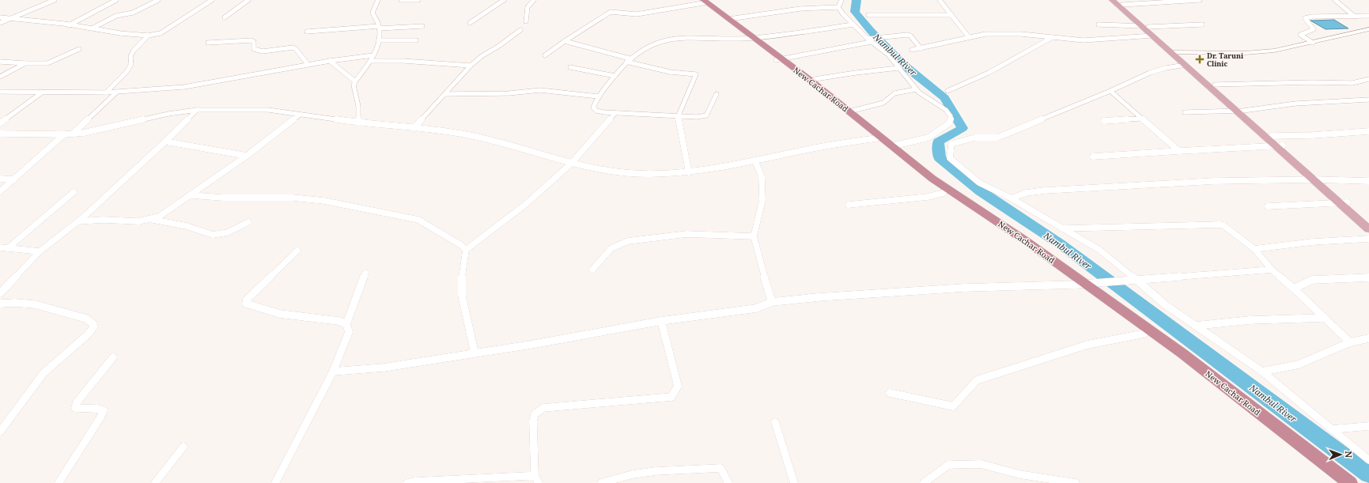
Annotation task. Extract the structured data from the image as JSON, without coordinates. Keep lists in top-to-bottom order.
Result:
{
  "streets": {
    "highway": ["New Cachar Road"]
  },
  "water": ["Nambul River"],
  "places": {
    "health": ["Dr. Taruni Clinic"]
  },
  "north": "right"
}
